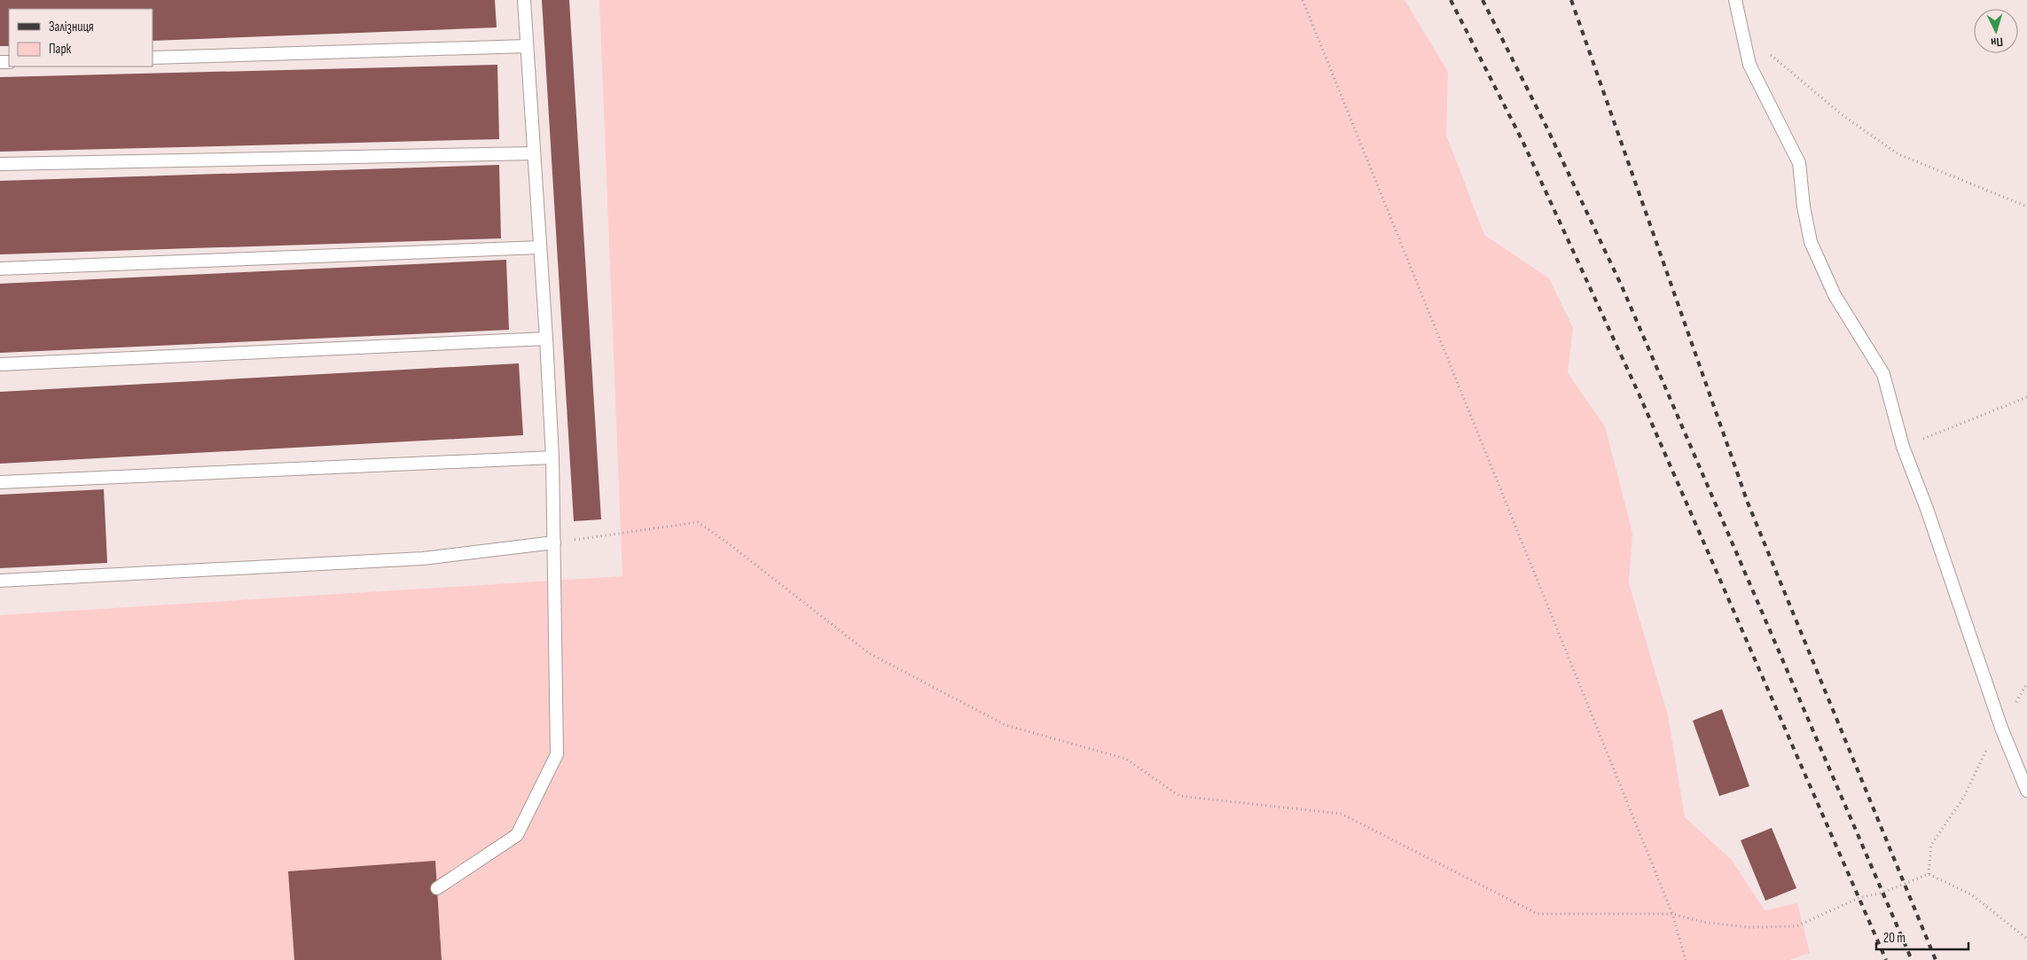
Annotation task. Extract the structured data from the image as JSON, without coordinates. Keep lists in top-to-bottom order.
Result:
{
  "legend": ["Залізниця", "Парк"],
  "scale_bar": "20 m",
  "north": "bottom"
}
